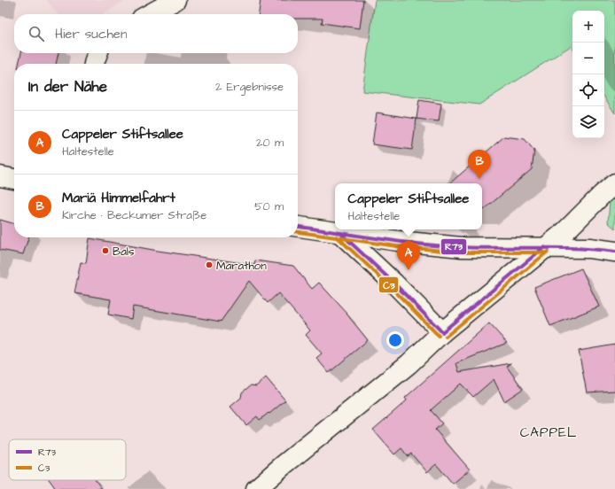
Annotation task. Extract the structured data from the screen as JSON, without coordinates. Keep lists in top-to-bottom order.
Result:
{
  "districts": ["CAPPEL"],
  "places": ["Bals", "Marathon"],
  "lines": ["transit line R73", "transit line C3"],
  "legend": ["R73", "C3"],
  "page": {
    "map_buttons": ["+", "−"],
    "search": "Hier suchen",
    "heading": ["In der Nähe", "2 Ergebnisse"],
    "list": [
      {
        "mark": "A",
        "name": "Cappeler Stiftsallee",
        "note": "Haltestelle",
        "value": "20 m"
      },
      {
        "mark": "B",
        "name": "Mariä Himmelfahrt",
        "note": "Kirche · Beckumer Straße",
        "value": "50 m"
      }
    ],
    "pins": ["B", "A"],
    "popup": ["Cappeler Stiftsallee", "Haltestelle"]
  }
}
